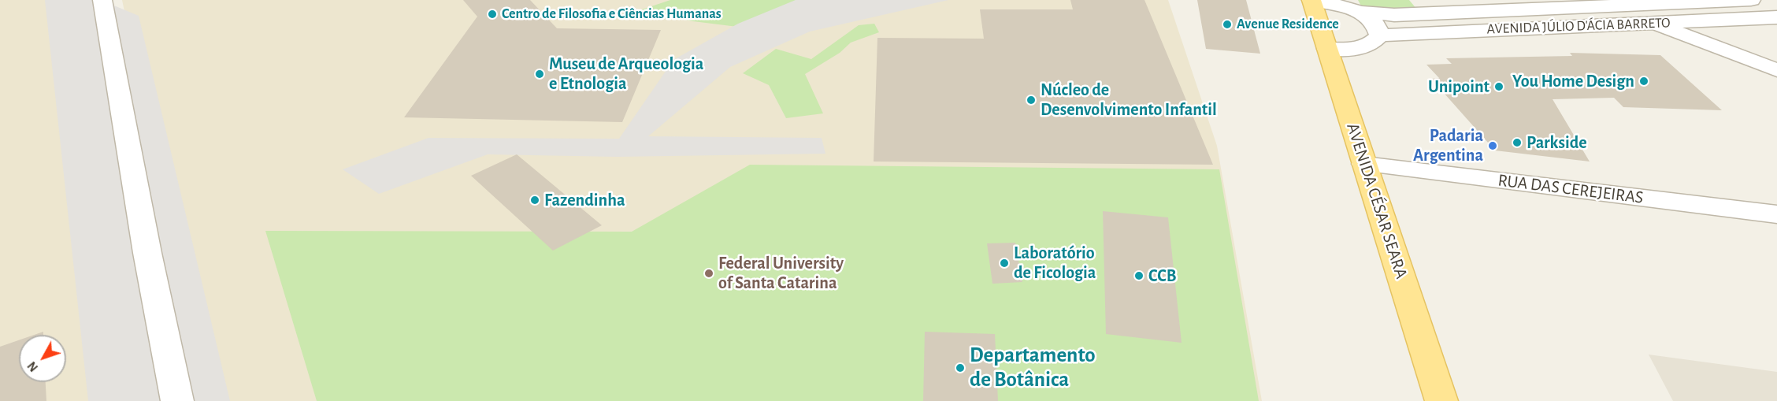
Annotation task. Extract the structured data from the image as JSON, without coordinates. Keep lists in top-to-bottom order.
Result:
{
  "streets": {
    "main road": ["AVENIDA CÉSAR SEARA"],
    "street": ["AVENIDA JÚLIO D'ÁCIA BARRETO", "RUA DAS CEREJEIRAS"]
  },
  "crossings": [
    ["RUA DAS CEREJEIRAS", "AVENIDA CÉSAR SEARA"]
  ],
  "places": [
    "Centro de Filosofia e Ciências Humanas",
    "Avenue Residence",
    "Museu de Arqueologia e Etnologia",
    "You Home Design",
    "Unipoint",
    "Núcleo de Desenvolvimento Infantil",
    "Parkside",
    "Padaria Argentina",
    "Fazendinha",
    "Laboratório de Ficologia",
    "Federal University of Santa Catarina",
    "CCB",
    "Departamento de Botânica"
  ],
  "north": "bottom left"
}
